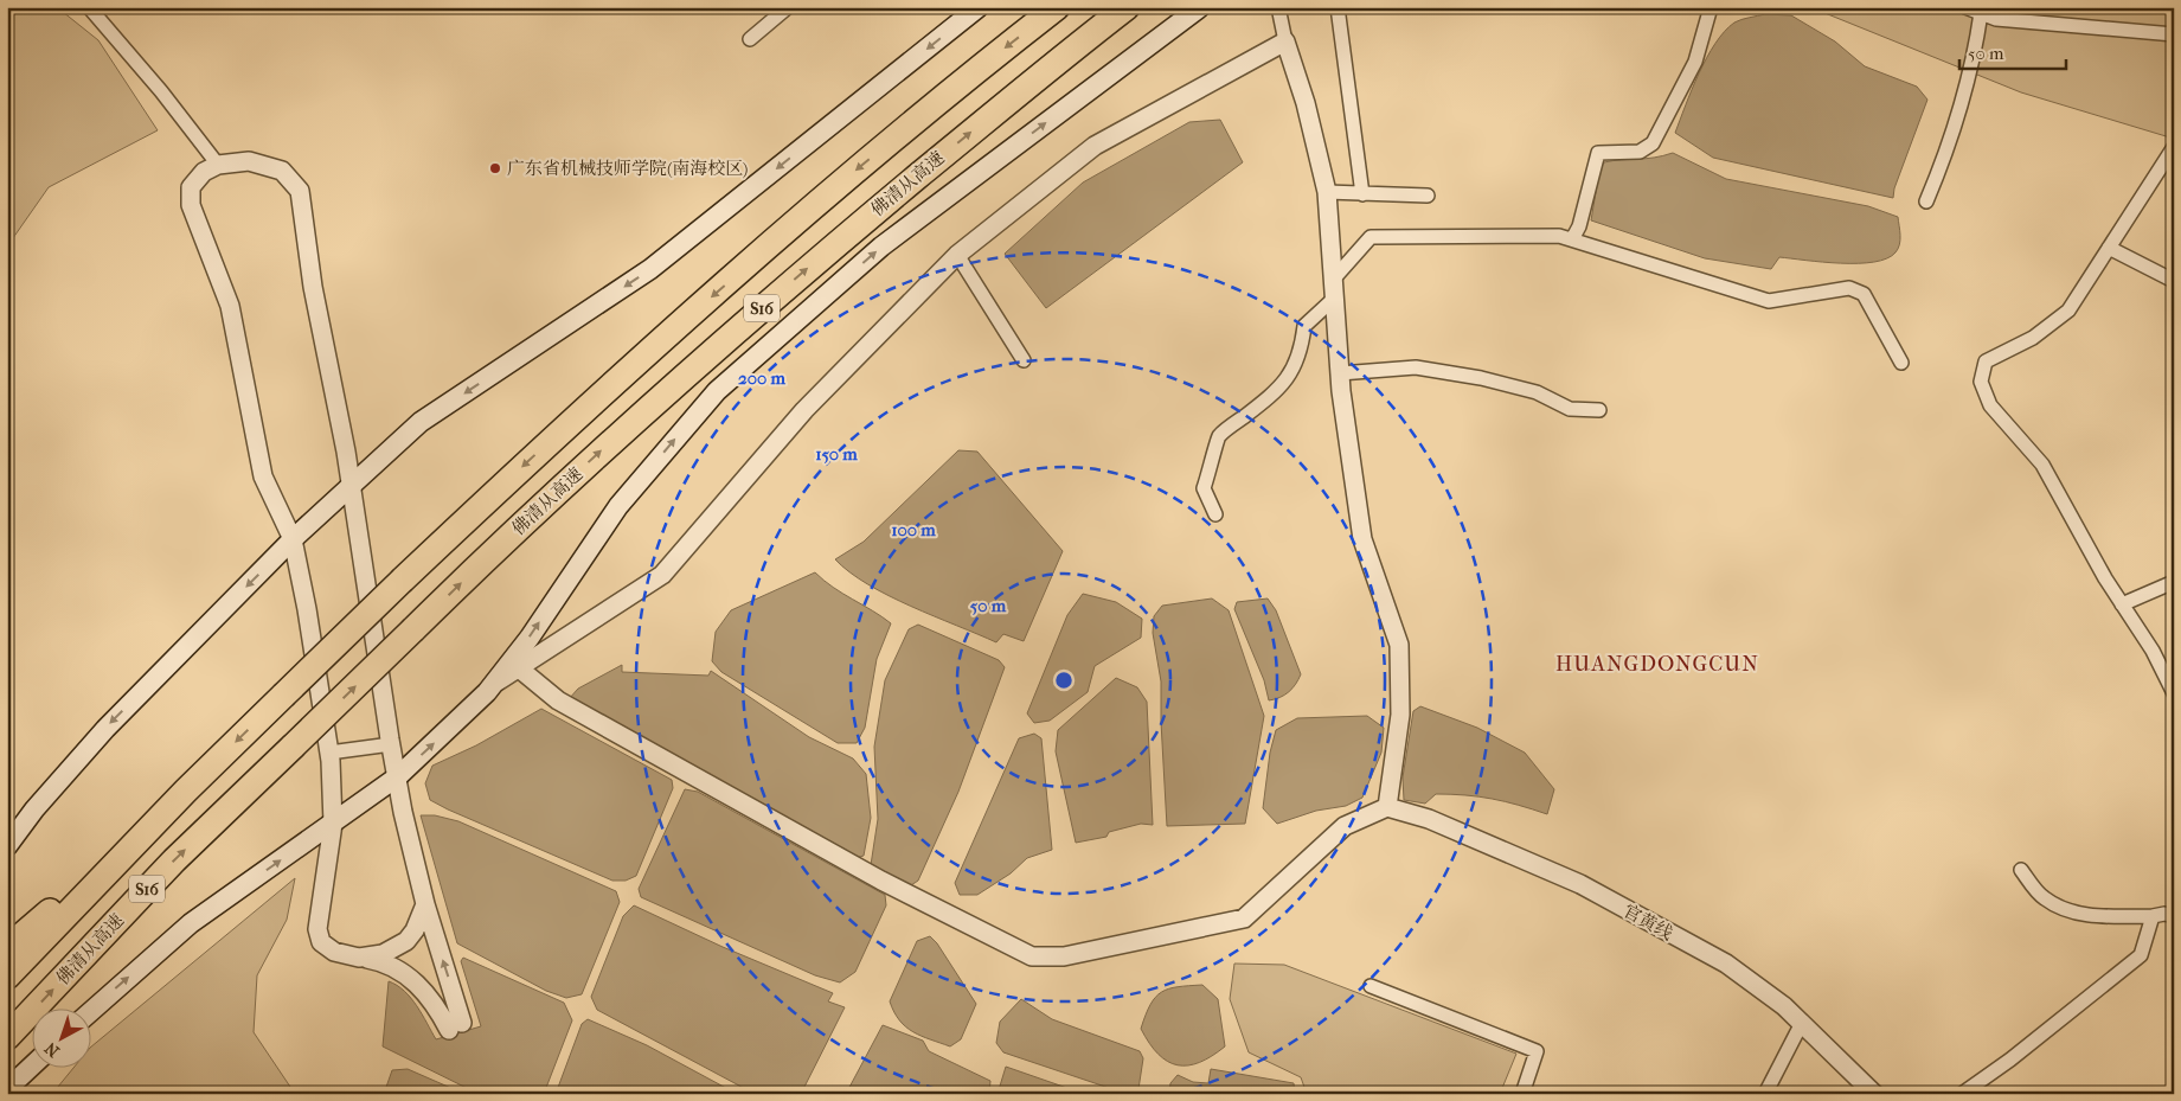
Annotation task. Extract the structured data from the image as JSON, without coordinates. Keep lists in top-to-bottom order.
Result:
{
  "streets": {
    "highway": ["佛清从高速", "S16"],
    "street": ["官黄线"]
  },
  "districts": ["HUANGDONGCUN"],
  "places": ["广东省机械技师学院(南海校区)"],
  "scale_bar": "50 m",
  "north": "bottom left",
  "rings": [
    "200 m",
    "150 m",
    "100 m",
    "50 m"
  ]
}
